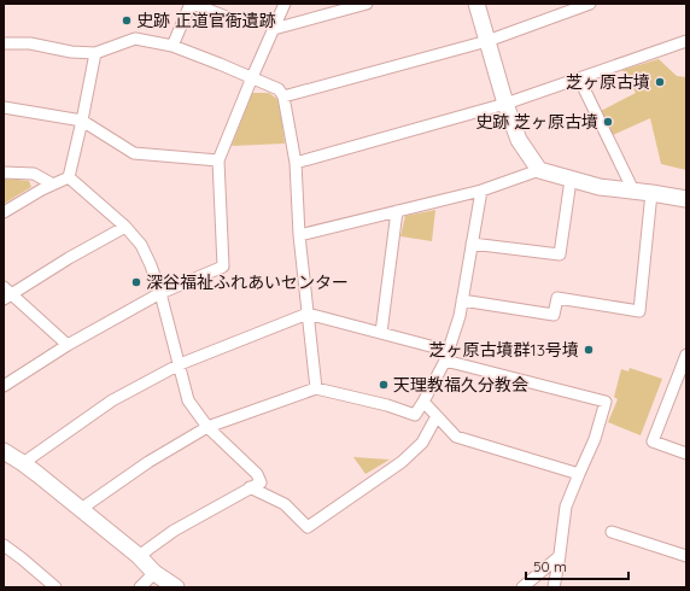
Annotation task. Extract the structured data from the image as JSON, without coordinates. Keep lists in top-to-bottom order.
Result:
{
  "places": [
    "史跡 正道官衙遺跡",
    "芝ヶ原古墳",
    "史跡 芝ヶ原古墳",
    "深谷福祉ふれあいセンター",
    "芝ヶ原古墳群13号墳",
    "天理教福久分教会"
  ],
  "scale_bar": "50 m"
}
